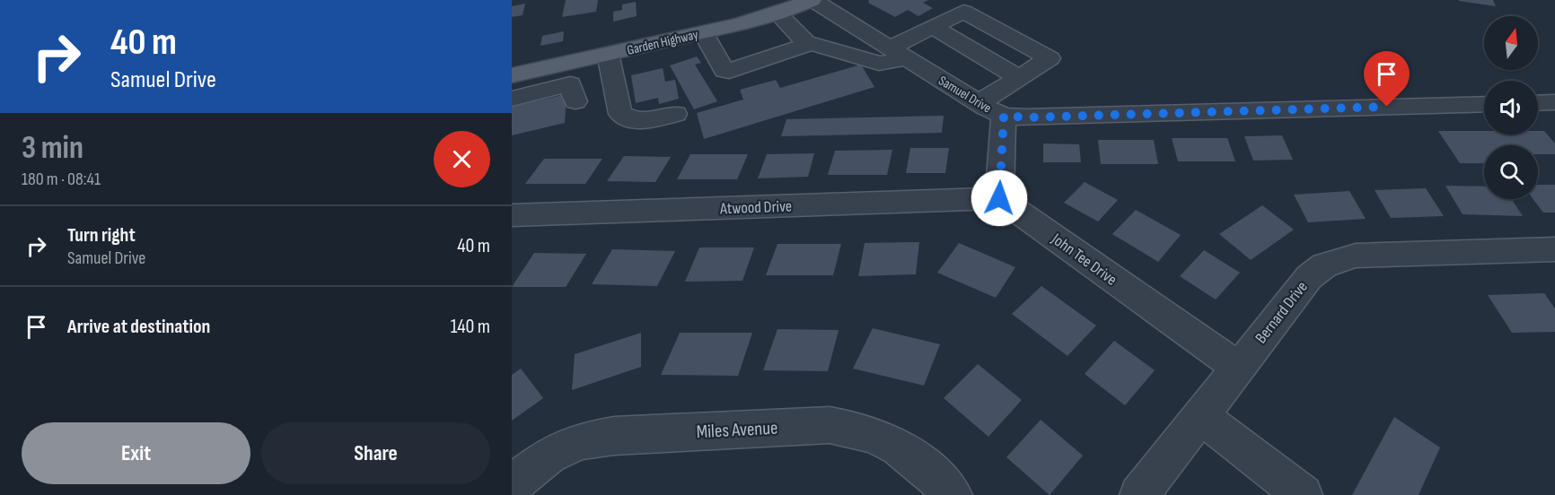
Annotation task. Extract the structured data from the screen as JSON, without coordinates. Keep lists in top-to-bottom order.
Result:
{
  "streets": {
    "main road": ["Garden Highway"],
    "street": [
      "Samuel Drive",
      "Atwood Drive",
      "John Tee Drive",
      "Bernard Drive",
      "Miles Avenue"
    ]
  },
  "crossings": [
    ["Garden Highway", "Samuel Drive"],
    ["Atwood Drive", "John Tee Drive"],
    ["John Tee Drive", "Bernard Drive"]
  ],
  "north": "top",
  "page": {
    "turn": ["40 m", "Samuel Drive"],
    "heading": ["3 min", "180 m · 08:41"],
    "list": [
      {
        "name": "Turn right",
        "note": "Samuel Drive",
        "value": "40 m"
      },
      {
        "name": "Arrive at destination",
        "value": "140 m"
      }
    ],
    "buttons": ["Exit", "Share"]
  }
}
